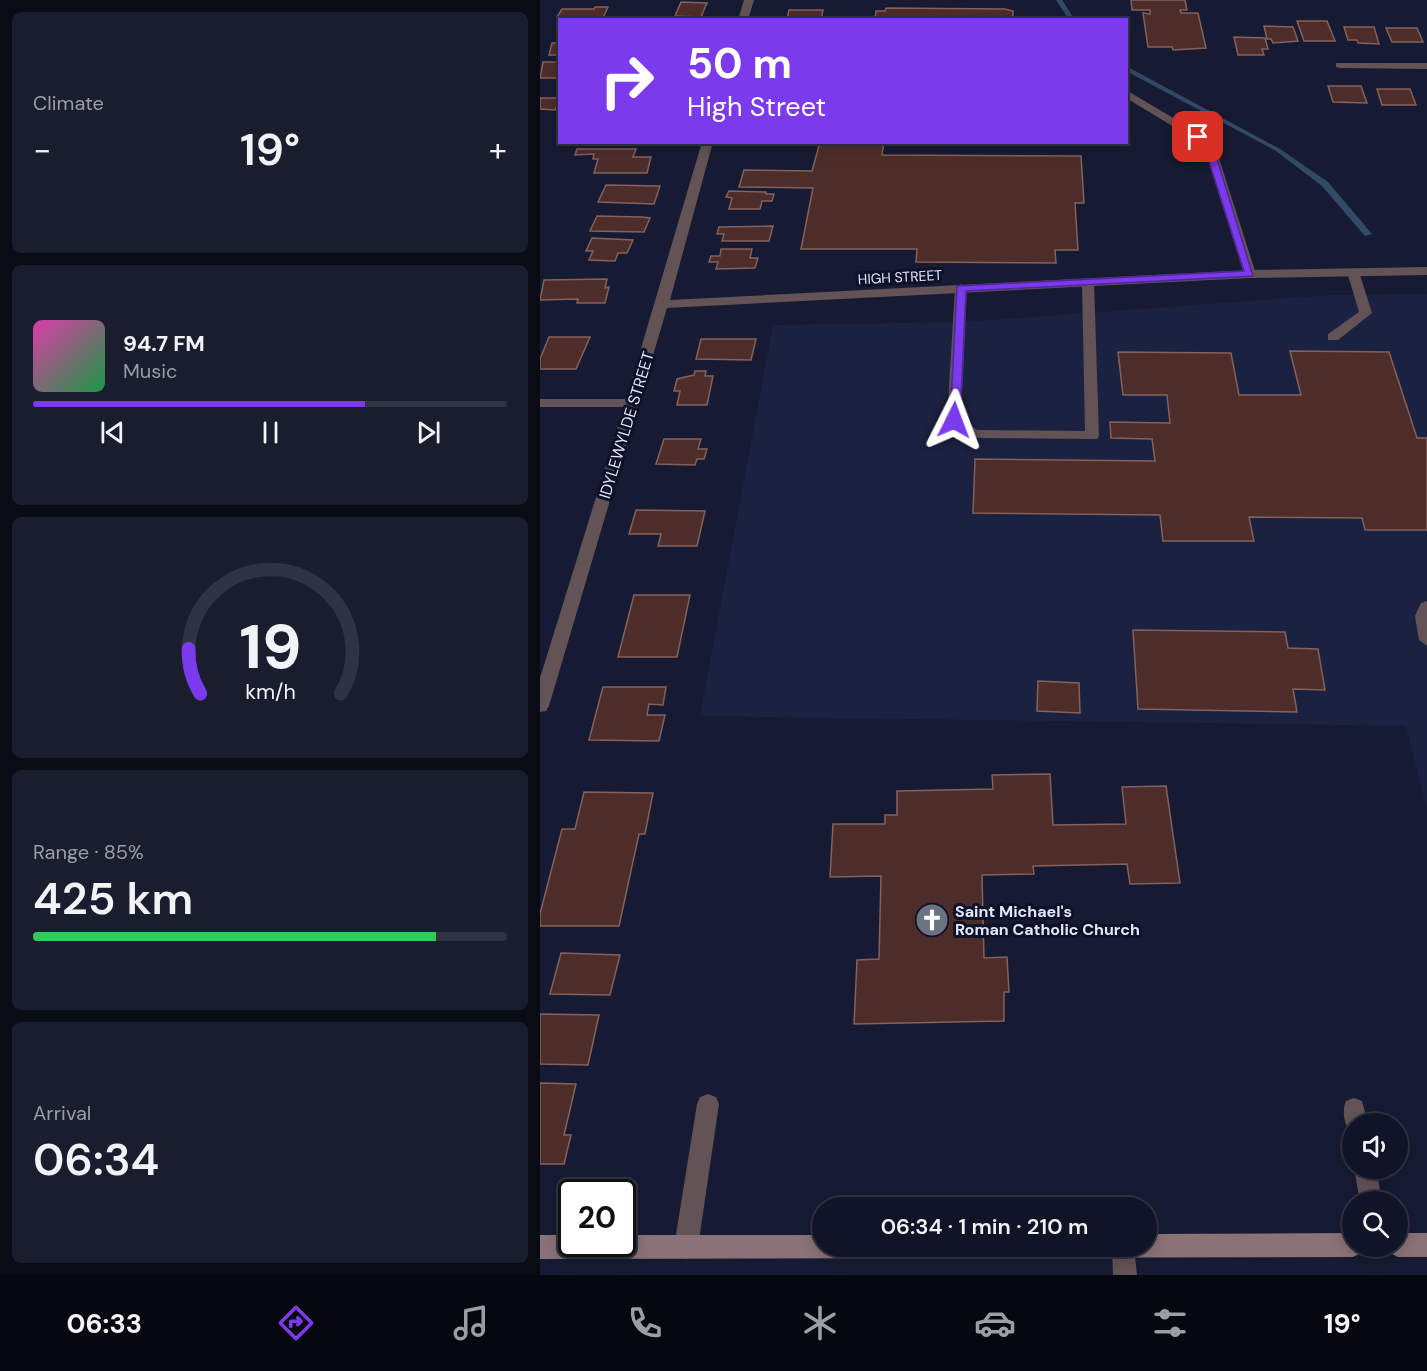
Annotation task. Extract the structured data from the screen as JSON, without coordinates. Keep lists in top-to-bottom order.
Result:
{
  "streets": {
    "street": ["HIGH STREET", "IDYLEWYLDE STREET"]
  },
  "crossings": [
    ["HIGH STREET", "IDYLEWYLDE STREET"]
  ],
  "places": {
    "church": ["Saint Michael's Roman Catholic Church"]
  },
  "page": {
    "tile": [
      "Climate",
      ["Range · 85%", "425 km"],
      ["Arrival", "06:34"]
    ],
    "turn": ["50 m", "High Street"],
    "heat": ["−", "19°", "+"],
    "song": ["94.7 FM", "Music"],
    "limit": "20",
    "trip": "06:34 · 1 min · 210 m",
    "tabs": ["06:33", "19°"],
    "gauge": ["19", "km/h"]
  }
}
